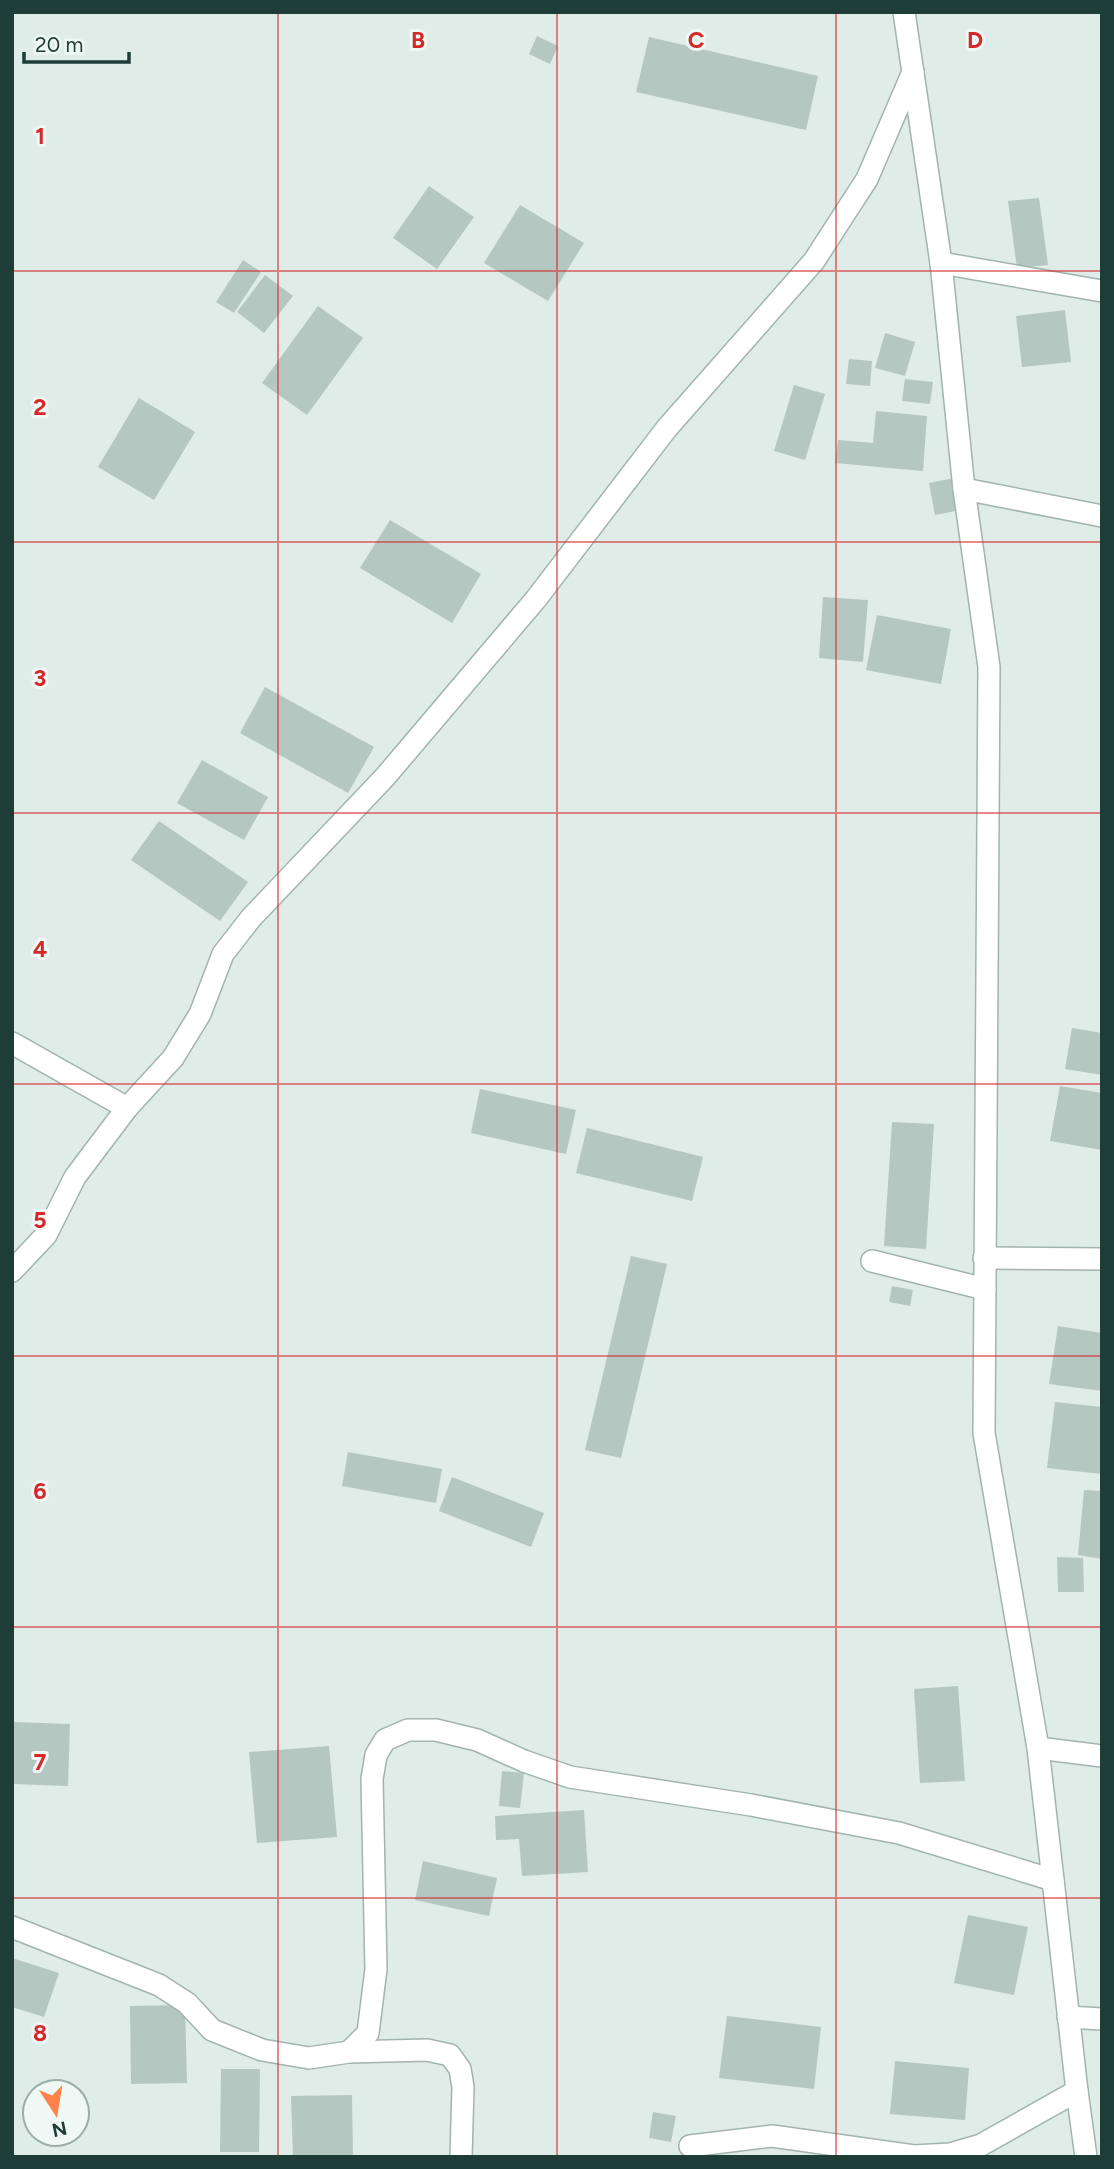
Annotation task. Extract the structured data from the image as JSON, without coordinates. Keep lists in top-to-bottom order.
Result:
{
  "scale_bar": "20 m",
  "north": "bottom",
  "grid": {
    "columns": ["B", "C", "D"],
    "rows": [
      "1",
      "2",
      "3",
      "4",
      "5",
      "6",
      "7",
      "8"
    ]
  }
}
